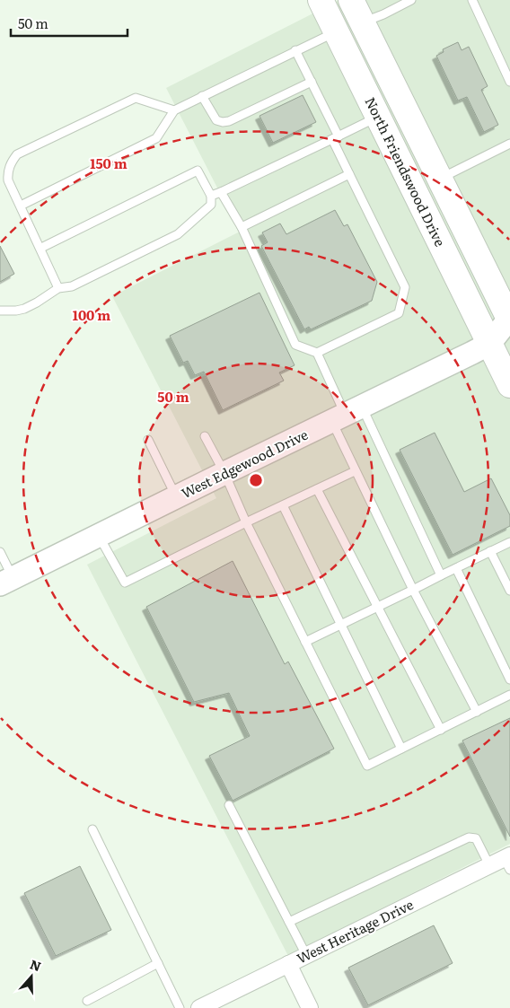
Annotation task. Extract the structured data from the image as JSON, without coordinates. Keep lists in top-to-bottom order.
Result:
{
  "streets": {
    "main road": ["North Friendswood Drive", "West Edgewood Drive"],
    "street": ["West Heritage Drive"]
  },
  "crossings": [
    ["North Friendswood Drive", "West Edgewood Drive"]
  ],
  "scale_bar": "50 m",
  "north": "top",
  "rings": ["150 m", "100 m", "50 m"]
}
